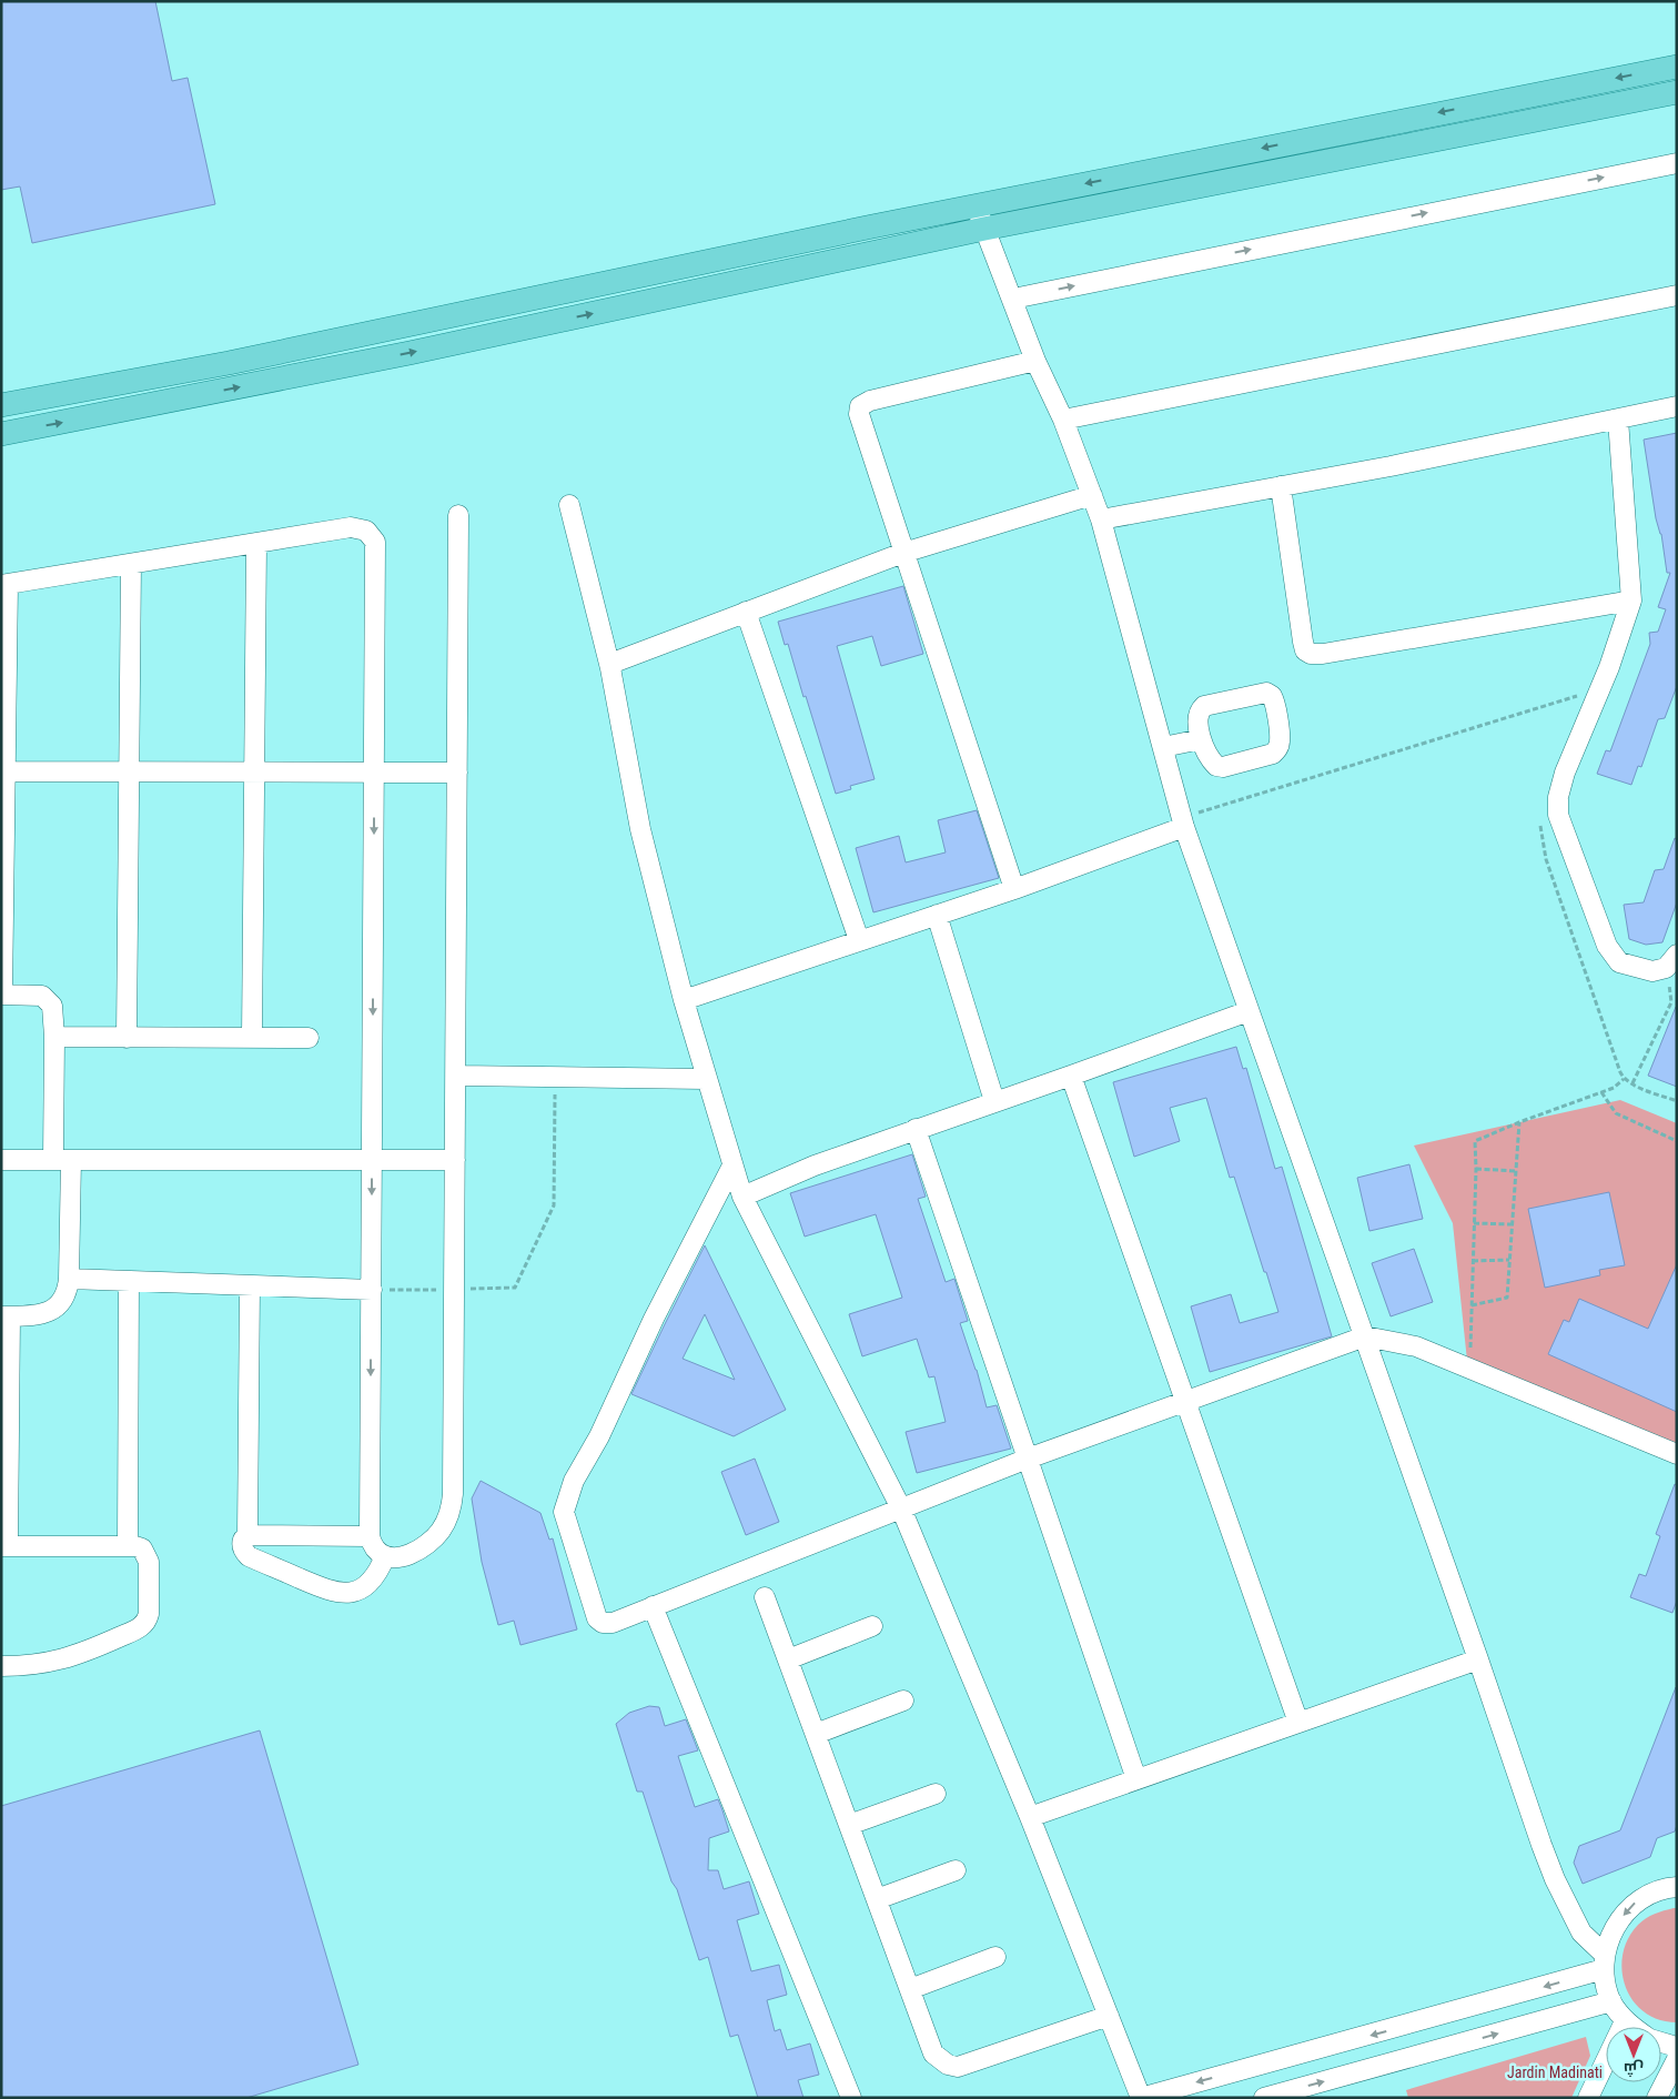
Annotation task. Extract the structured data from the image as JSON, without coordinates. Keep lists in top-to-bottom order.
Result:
{
  "parks": ["Jardin Madinati"],
  "north": "bottom"
}
